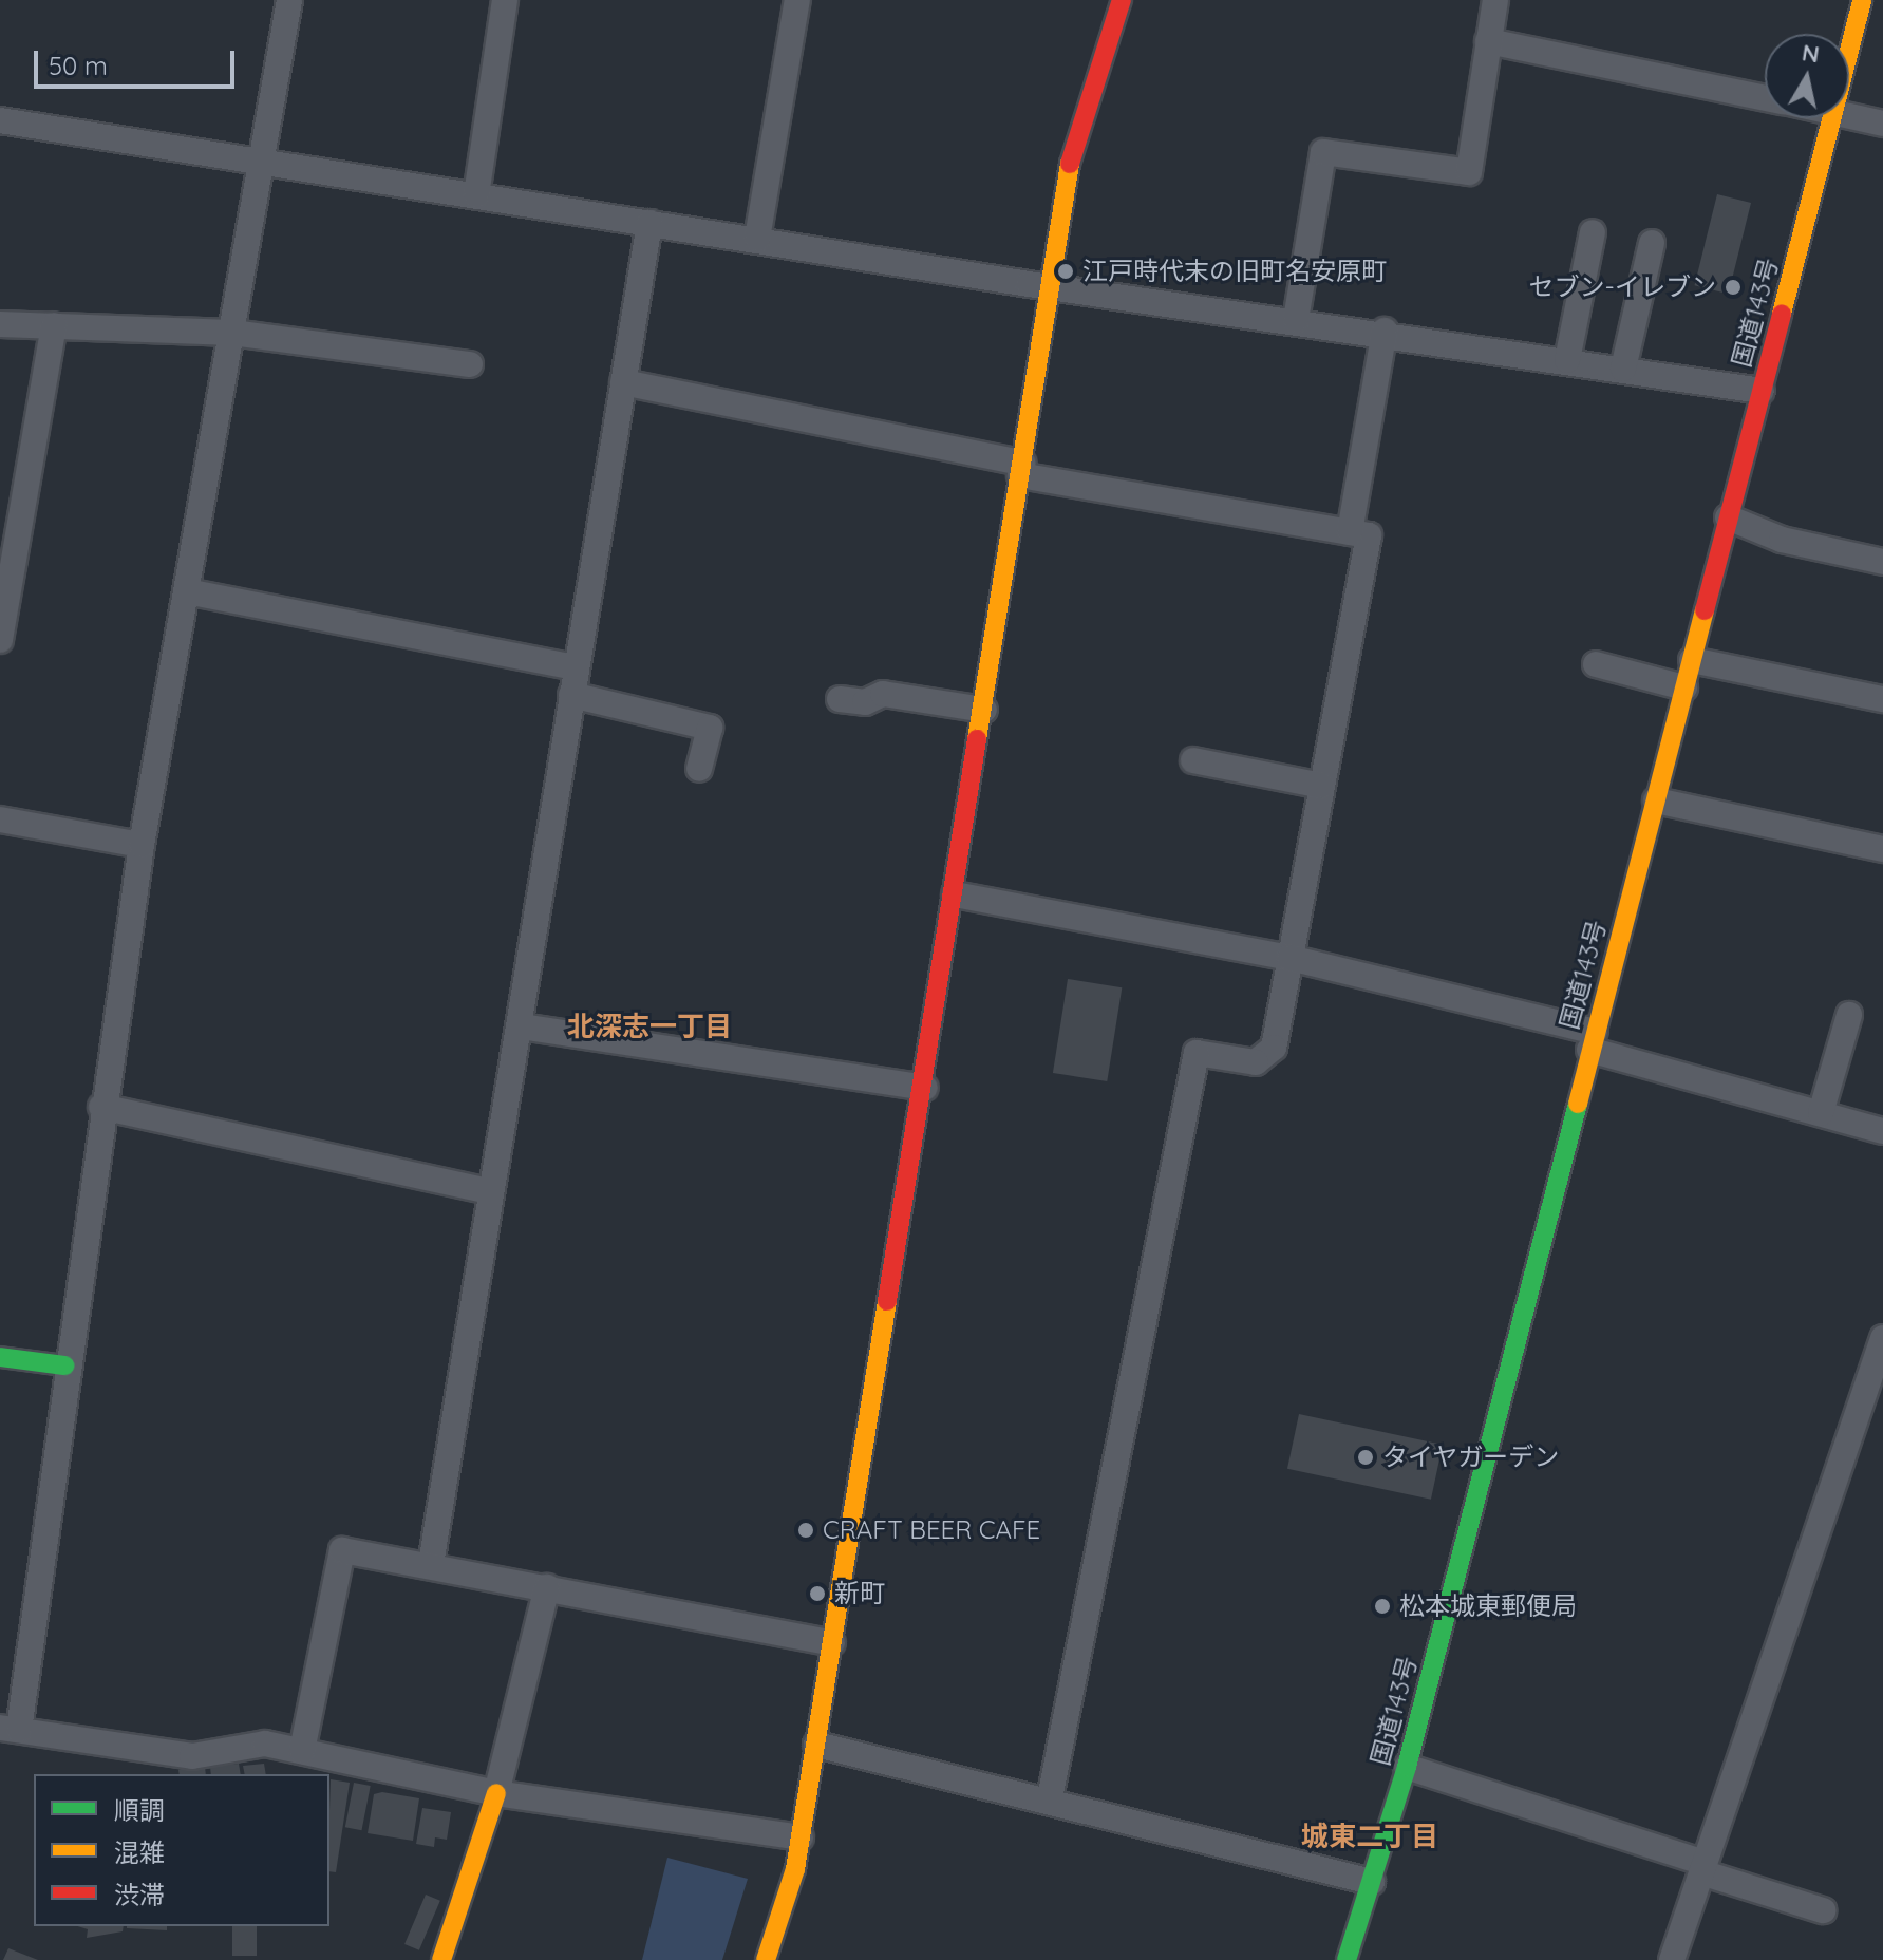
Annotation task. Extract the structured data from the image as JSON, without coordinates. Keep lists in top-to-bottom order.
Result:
{
  "streets": {
    "main road": ["国道143号"]
  },
  "districts": ["北深志一丁目", "城東二丁目"],
  "places": [
    "江戸時代末の旧町名安原町",
    "セブン-イレブン",
    "タイヤガーデン",
    "CRAFT BEER CAFE",
    "新町",
    "松本城東郵便局"
  ],
  "legend": ["順調", "混雑", "渋滞"],
  "scale_bar": "50 m",
  "north": "top"
}
